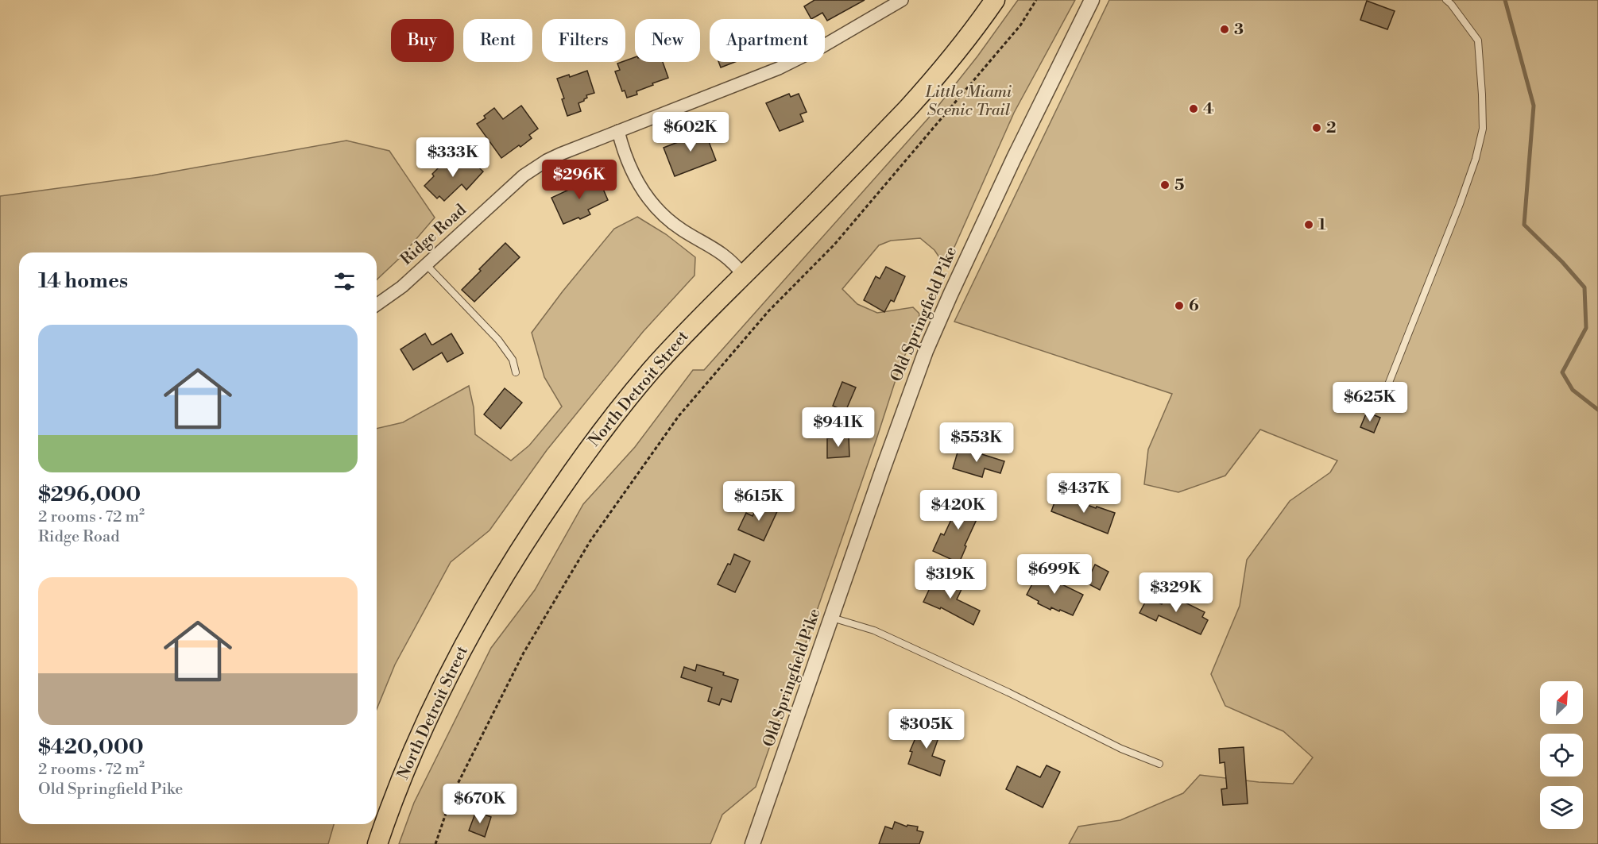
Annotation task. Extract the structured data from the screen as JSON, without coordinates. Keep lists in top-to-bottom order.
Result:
{
  "streets": {
    "highway": ["North Detroit Street"],
    "street": ["Ridge Road", "Old Springfield Pike"]
  },
  "parks": ["Little Miami Scenic Trail"],
  "places": [
    "3",
    "4",
    "2",
    "5",
    "1",
    "6"
  ],
  "north": "top right",
  "page": {
    "chip": [
      "Buy",
      "Rent",
      "Filters",
      "New",
      "Apartment"
    ],
    "price": [
      "$602K",
      "$333K",
      "$296K",
      "$625K",
      "$941K",
      "$553K",
      "$437K",
      "$615K",
      "$420K",
      "$699K",
      "$319K",
      "$329K",
      "$305K",
      "$670K"
    ],
    "heading": "14 homes",
    "list": [
      {
        "name": "$296,000",
        "note": "2 rooms · 72 m² · Ridge Road"
      },
      {
        "name": "$420,000",
        "note": "2 rooms · 72 m² · Old Springfield Pike"
      }
    ]
  }
}
